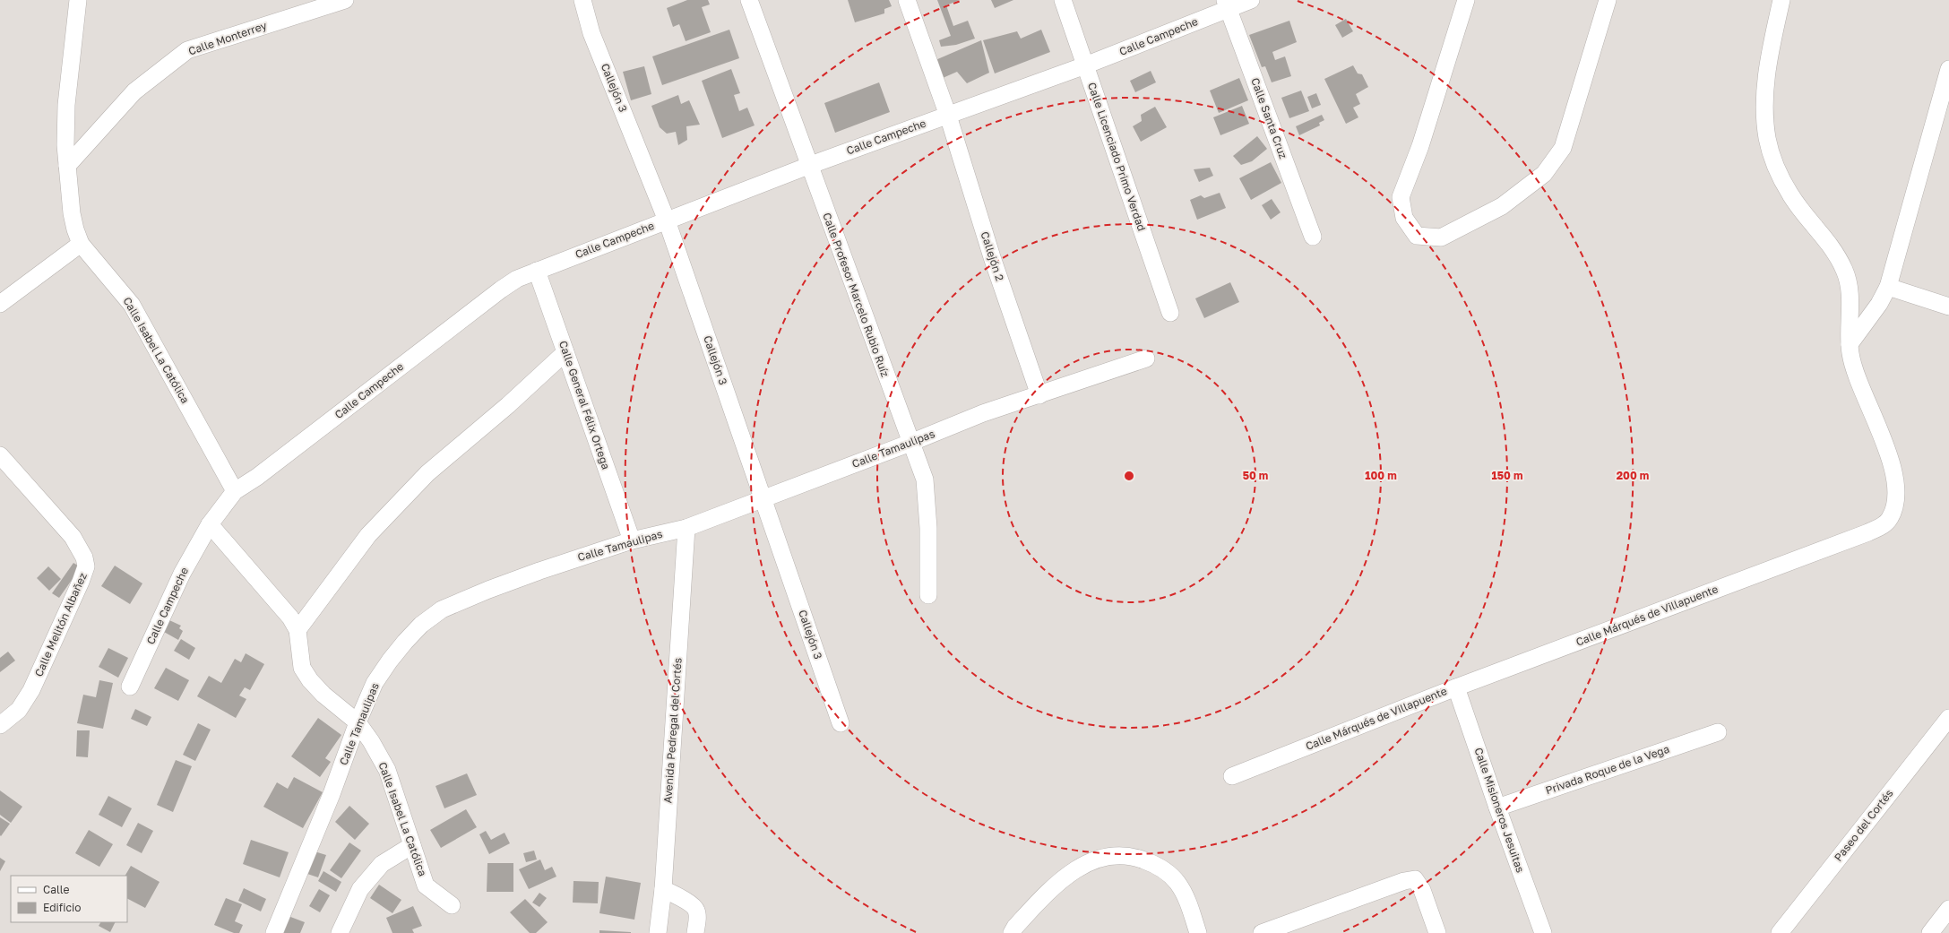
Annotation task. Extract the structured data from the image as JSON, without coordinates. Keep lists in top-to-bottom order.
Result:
{
  "streets": {
    "street": [
      "Calle Campeche",
      "Calle Monterrey",
      "Callejón 3",
      "Calle Santa Cruz",
      "Calle Licenciado Primo Verdad",
      "Callejón 2",
      "Calle Profesor Marcelo Rubio Ruíz",
      "Calle Isabel La Católica",
      "Calle General Félix Ortega",
      "Calle Tamaulipas",
      "Calle Márqués de Villapuente",
      "Calle Melitón Albañez",
      "Avenida Pedregal del Cortés",
      "Privada Roque de la Vega",
      "Calle Misioneros Jesuitas",
      "Paseo del Cortés"
    ]
  },
  "crossings": [
    ["Calle Campeche", "Callejón 3"],
    ["Calle Campeche", "Calle Santa Cruz"],
    ["Calle Campeche", "Calle Licenciado Primo Verdad"],
    ["Calle Campeche", "Callejón 2"],
    ["Calle Campeche", "Calle Profesor Marcelo Rubio Ruíz"],
    ["Calle Campeche", "Calle Isabel La Católica"],
    ["Calle Campeche", "Calle General Félix Ortega"],
    ["Calle Monterrey", "Calle Isabel La Católica"],
    ["Callejón 3", "Calle Tamaulipas"],
    ["Callejón 2", "Calle Tamaulipas"],
    ["Calle Profesor Marcelo Rubio Ruíz", "Calle Tamaulipas"],
    ["Calle Isabel La Católica", "Calle Tamaulipas"],
    ["Calle General Félix Ortega", "Calle Tamaulipas"],
    ["Calle Tamaulipas", "Avenida Pedregal del Cortés"],
    ["Calle Márqués de Villapuente", "Calle Misioneros Jesuitas"],
    ["Privada Roque de la Vega", "Calle Misioneros Jesuitas"]
  ],
  "legend": ["Calle", "Edificio"],
  "rings": [
    "50 m",
    "100 m",
    "150 m",
    "200 m"
  ]
}
